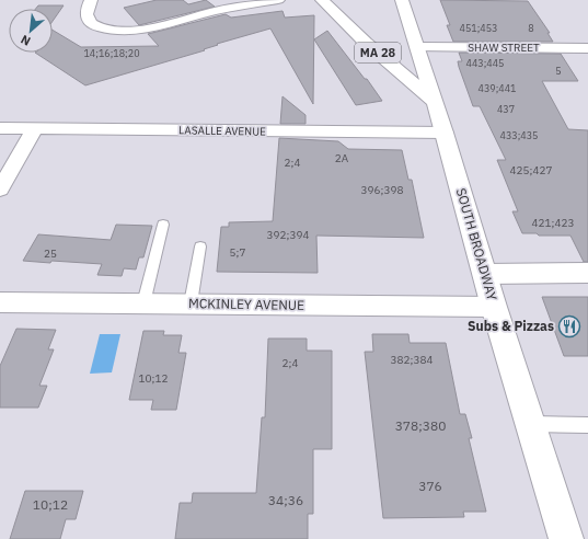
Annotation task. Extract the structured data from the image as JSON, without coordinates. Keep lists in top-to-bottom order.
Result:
{
  "streets": {
    "main road": ["MA 28", "SOUTH BROADWAY"],
    "street": ["SHAW STREET", "LASALLE AVENUE", "MCKINLEY AVENUE"]
  },
  "crossings": [
    ["SHAW STREET", "SOUTH BROADWAY"],
    ["MA 28", "SOUTH BROADWAY"],
    ["LASALLE AVENUE", "SOUTH BROADWAY"],
    ["SOUTH BROADWAY", "MCKINLEY AVENUE"]
  ],
  "places": {
    "restaurant": ["Subs & Pizzas"]
  },
  "house_numbers": [
    "451;453",
    "8",
    "14;16;18;20",
    "443;445",
    "5",
    "439;441",
    "437",
    "433;435",
    "2A",
    "2;4",
    "425;427",
    "396;398",
    "421;423",
    "392;394",
    "5;7",
    "25",
    "382;384",
    "2;4",
    "10;12",
    "378;380",
    "376",
    "34;36",
    "10;12"
  ],
  "north": "bottom left"
}
